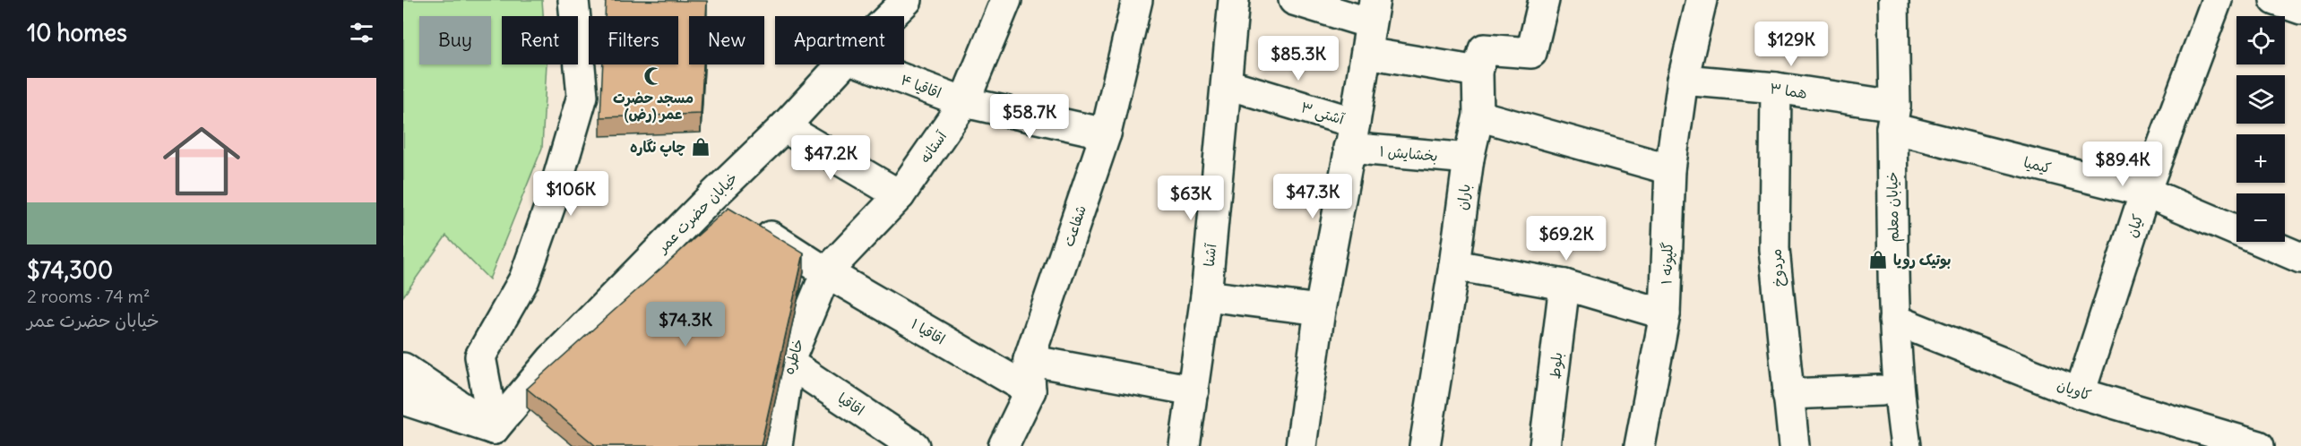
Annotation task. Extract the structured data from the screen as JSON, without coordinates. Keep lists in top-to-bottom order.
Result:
{
  "streets": {
    "street": [
      "اقاقیا ۴",
      "هما ۳",
      "آشتی ۳",
      "آستانه",
      "بخشایش ۱",
      "کیمیا",
      "باران",
      "خیابان معلم",
      "خیابان حضرت عمر",
      "شفاعت",
      "کیان",
      "آشنا",
      "گلپونه ۱",
      "مردوخ",
      "اقاقیا ۱",
      "خاطره",
      "بلوط",
      "کاویان",
      "اقاقیا"
    ]
  },
  "crossings": [
    ["اقاقیا ۴", "آستانه"],
    ["اقاقیا ۴", "شفاعت"],
    ["هما ۳", "کیمیا"],
    ["هما ۳", "خیابان معلم"],
    ["هما ۳", "گلپونه ۱"],
    ["هما ۳", "مردوخ"],
    ["آشتی ۳", "بخشایش ۱"],
    ["آشتی ۳", "آشنا"],
    ["آستانه", "اقاقیا ۱"],
    ["آستانه", "خاطره"],
    ["بخشایش ۱", "باران"],
    ["کیمیا", "خیابان معلم"],
    ["کیمیا", "کیان"],
    ["خیابان معلم", "کاویان"],
    ["خیابان حضرت عمر", "اقاقیا ۱"],
    ["شفاعت", "اقاقیا ۱"],
    ["کیان", "کاویان"],
    ["اقاقیا ۱", "خاطره"],
    ["خاطره", "اقاقیا"]
  ],
  "places": {
    "mosque": ["مسجد حضرت عمر (رض)"],
    "shop": ["چاپ نگاره", "بوتیک رویا"]
  },
  "page": {
    "heading": "10 homes",
    "map_buttons": ["+", "−"],
    "chip": [
      "Buy",
      "Rent",
      "Filters",
      "New",
      "Apartment"
    ],
    "price": [
      "$129K",
      "$85.3K",
      "$58.7K",
      "$47.2K",
      "$89.4K",
      "$106K",
      "$47.3K",
      "$63K",
      "$69.2K",
      "$74.3K"
    ],
    "list": [
      {
        "name": "$74,300",
        "note": "2 rooms · 74 m² · خیابان حضرت عمر"
      }
    ]
  }
}
